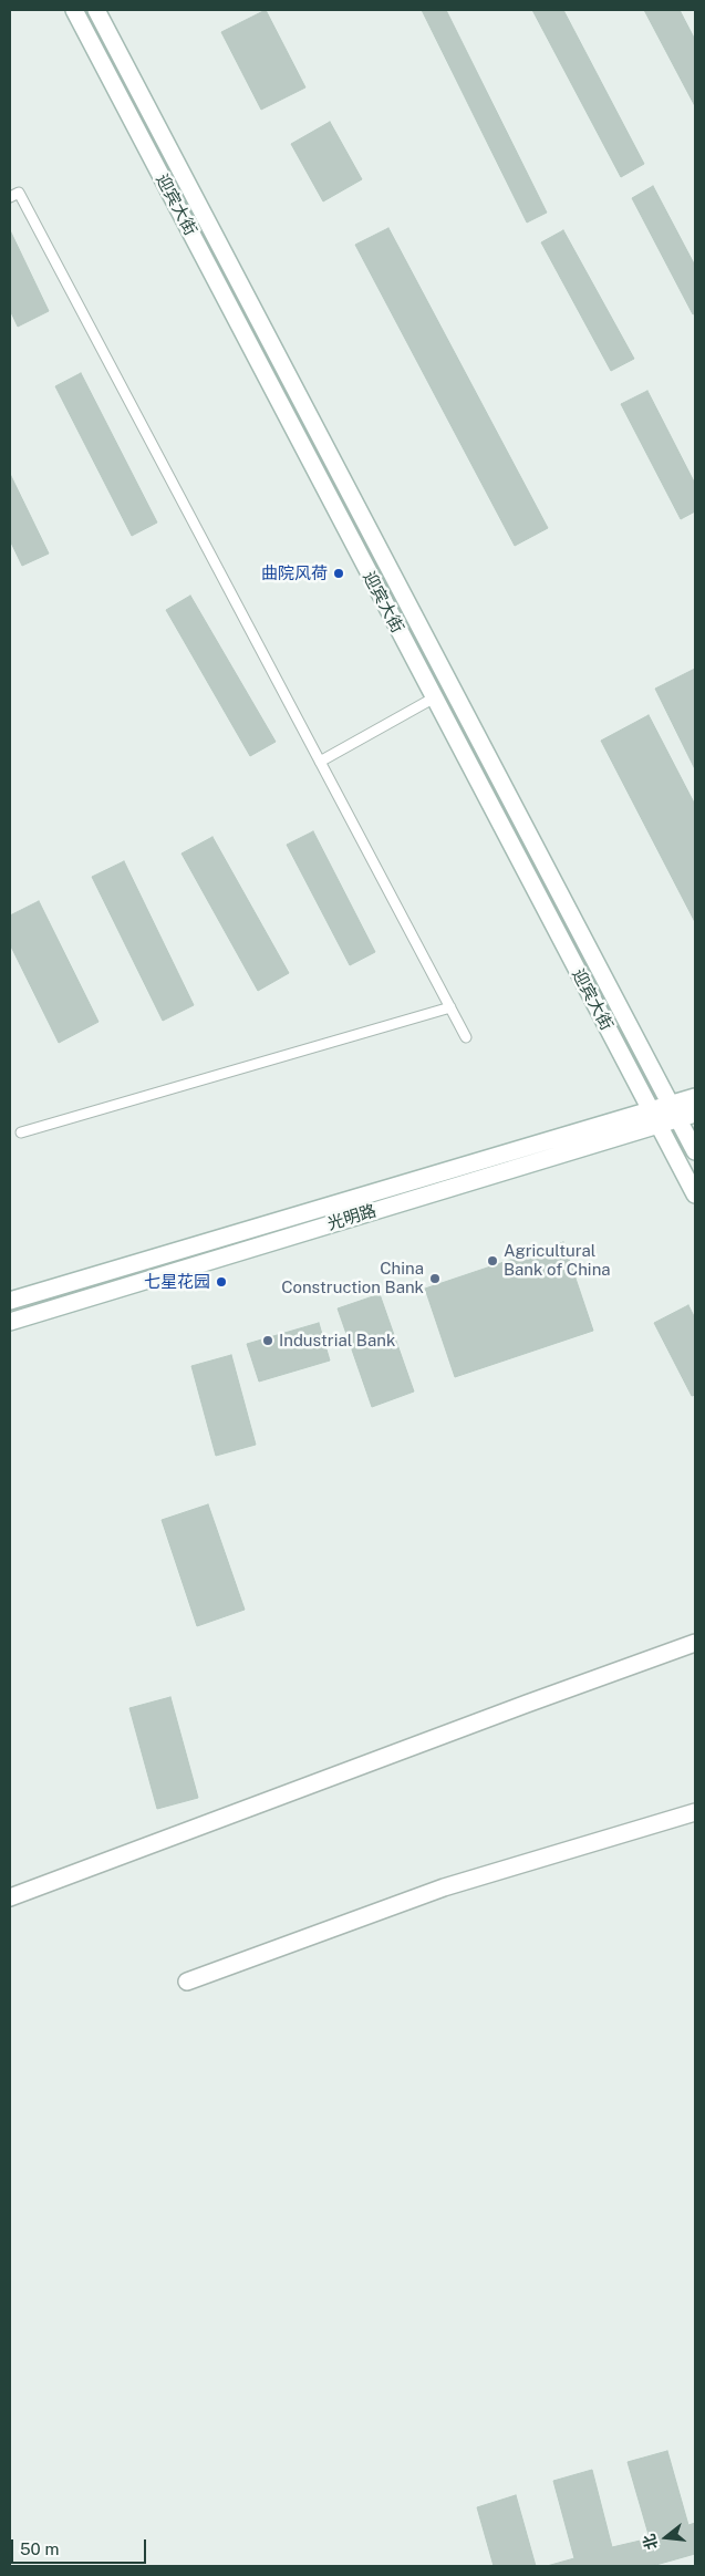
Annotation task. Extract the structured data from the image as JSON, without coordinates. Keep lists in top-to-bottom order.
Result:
{
  "streets": {
    "street": ["迎宾大街", "光明路"]
  },
  "crossings": [
    ["迎宾大街", "光明路"]
  ],
  "places": [
    "曲院风荷",
    "Agricultural Bank of China",
    "China Construction Bank",
    "七星花园",
    "Industrial Bank"
  ],
  "scale_bar": "50 m",
  "north": "left"
}
